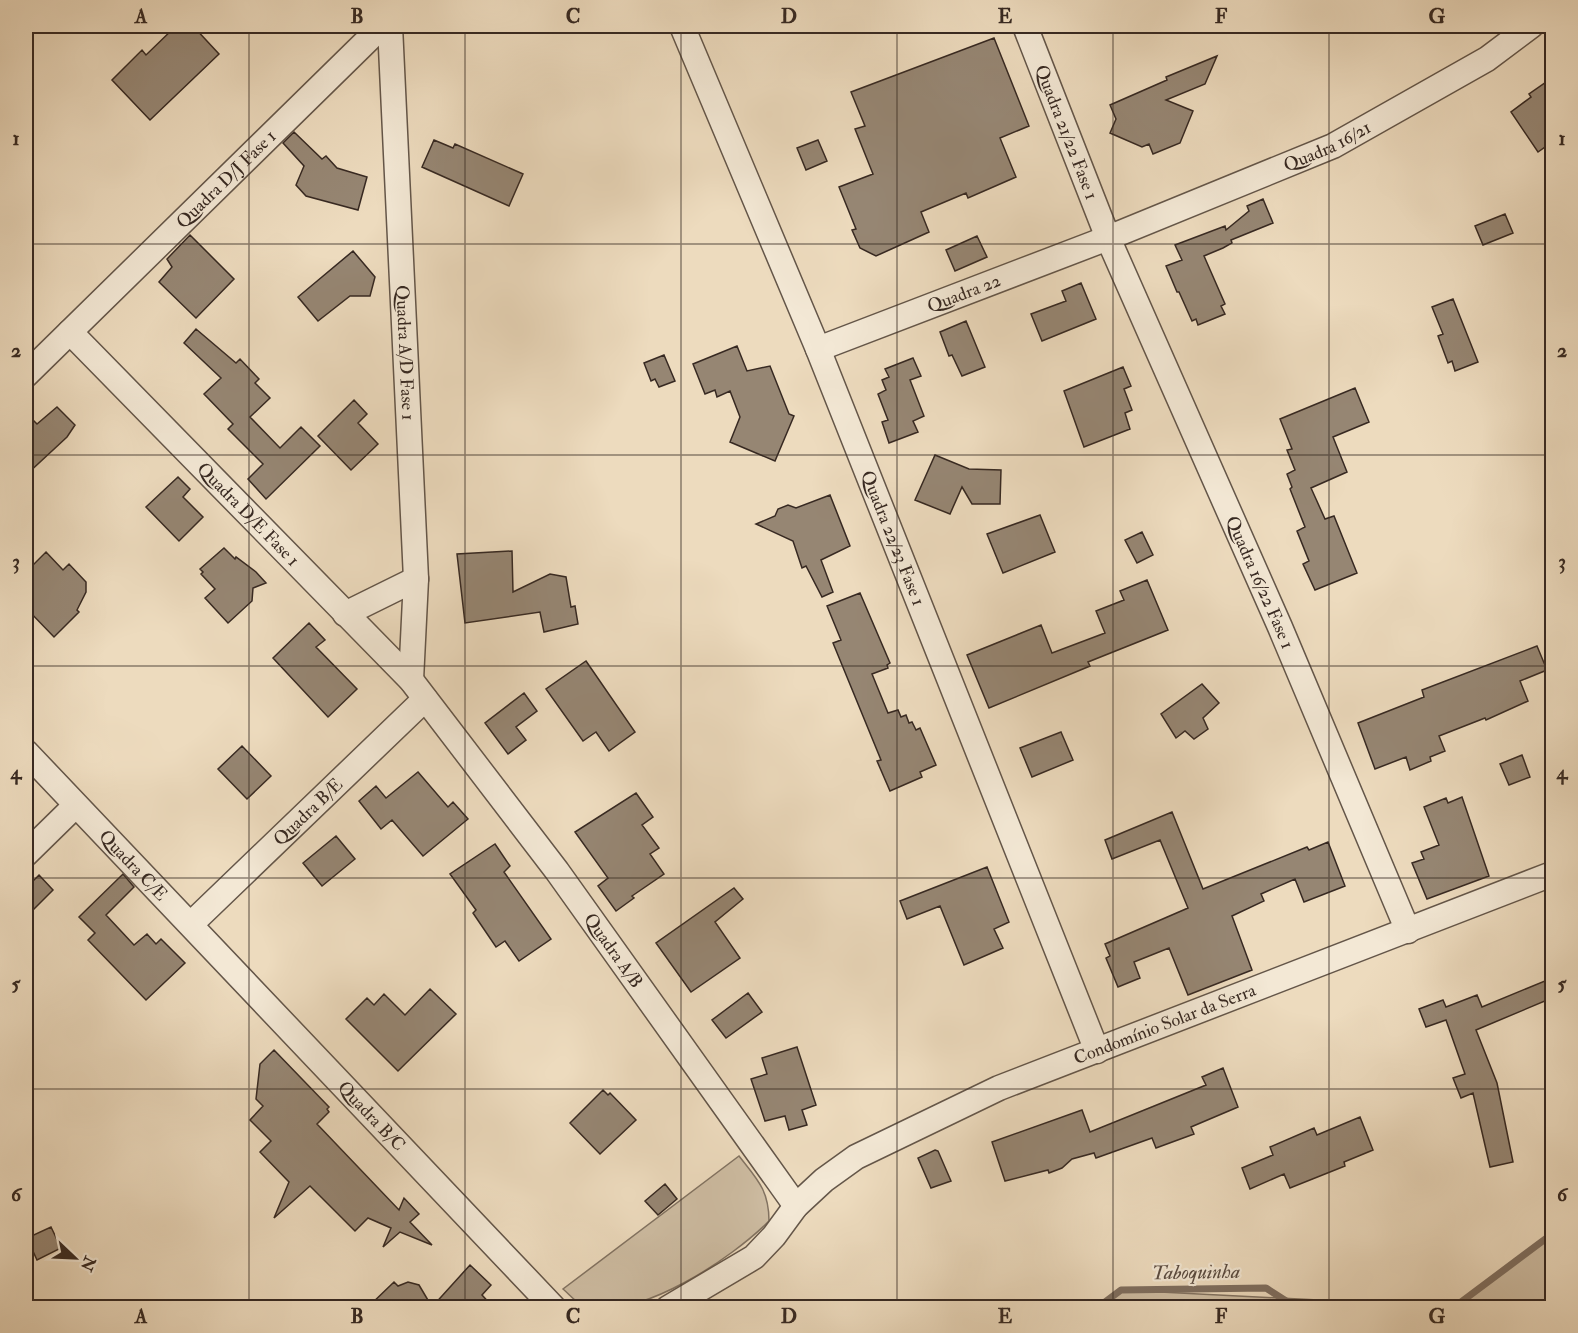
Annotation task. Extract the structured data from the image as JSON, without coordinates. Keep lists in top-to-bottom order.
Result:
{
  "streets": {
    "street": [
      "Quadra 21/22 Fase 1",
      "Quadra 16/21",
      "Quadra D/J Fase 1",
      "Quadra 22",
      "Quadra A/D Fase 1",
      "Quadra D/E Fase 1",
      "Quadra 22/23 Fase 1",
      "Quadra 16/22 Fase 1",
      "Quadra B/E",
      "Quadra C/E",
      "Quadra A/B",
      "Condomínio Solar da Serra",
      "Quadra B/C"
    ]
  },
  "crossings": [
    ["Quadra 21/22 Fase 1", "Quadra 16/21"],
    ["Quadra 21/22 Fase 1", "Quadra 22"],
    ["Quadra 21/22 Fase 1", "Quadra 16/22 Fase 1"],
    ["Quadra 16/21", "Quadra 22"],
    ["Quadra 16/21", "Quadra 16/22 Fase 1"],
    ["Quadra D/J Fase 1", "Quadra D/E Fase 1"],
    ["Quadra 22", "Quadra 22/23 Fase 1"],
    ["Quadra 22", "Quadra 16/22 Fase 1"],
    ["Quadra A/D Fase 1", "Quadra D/E Fase 1"],
    ["Quadra A/D Fase 1", "Quadra B/E"],
    ["Quadra A/D Fase 1", "Quadra A/B"],
    ["Quadra D/E Fase 1", "Quadra B/E"],
    ["Quadra D/E Fase 1", "Quadra A/B"],
    ["Quadra 22/23 Fase 1", "Condomínio Solar da Serra"],
    ["Quadra 16/22 Fase 1", "Condomínio Solar da Serra"],
    ["Quadra B/E", "Quadra C/E"],
    ["Quadra B/E", "Quadra A/B"],
    ["Quadra B/E", "Quadra B/C"],
    ["Quadra C/E", "Quadra B/C"],
    ["Quadra A/B", "Condomínio Solar da Serra"]
  ],
  "water": ["Taboquinha"],
  "north": "bottom right",
  "grid": {
    "columns": [
      "A",
      "B",
      "C",
      "D",
      "E",
      "F",
      "G"
    ],
    "rows": [
      "1",
      "2",
      "3",
      "4",
      "5",
      "6"
    ]
  }
}
